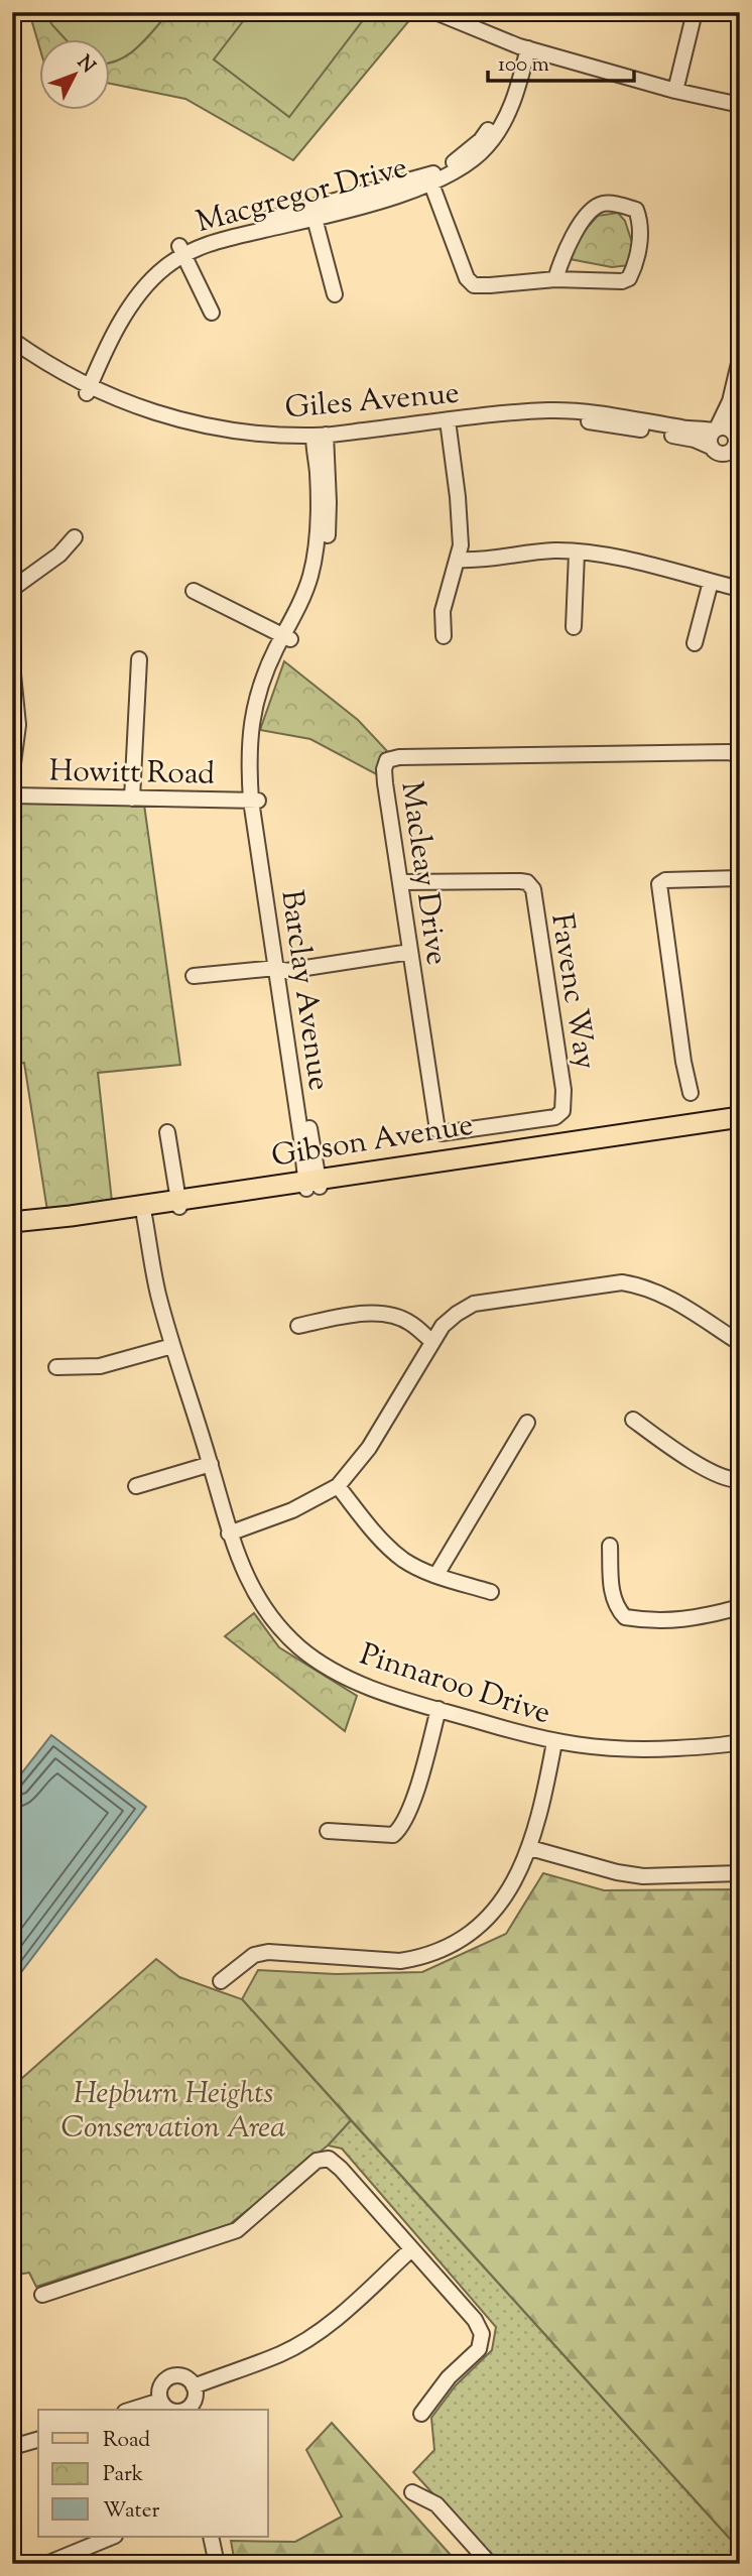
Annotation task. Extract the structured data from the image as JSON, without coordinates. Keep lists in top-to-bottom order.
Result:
{
  "streets": {
    "main road": ["Gibson Avenue"],
    "street": [
      "Macgregor Drive",
      "Giles Avenue",
      "Howitt Road",
      "Macleay Drive",
      "Barclay Avenue",
      "Favenc Way",
      "Pinnaroo Drive"
    ]
  },
  "crossings": [
    ["Macgregor Drive", "Giles Avenue"],
    ["Giles Avenue", "Barclay Avenue"],
    ["Howitt Road", "Barclay Avenue"],
    ["Macleay Drive", "Favenc Way"],
    ["Barclay Avenue", "Gibson Avenue"],
    ["Gibson Avenue", "Pinnaroo Drive"]
  ],
  "parks": ["Hepburn Heights Conservation Area"],
  "legend": ["Road", "Park", "Water"],
  "scale_bar": "100 m",
  "north": "top right"
}
